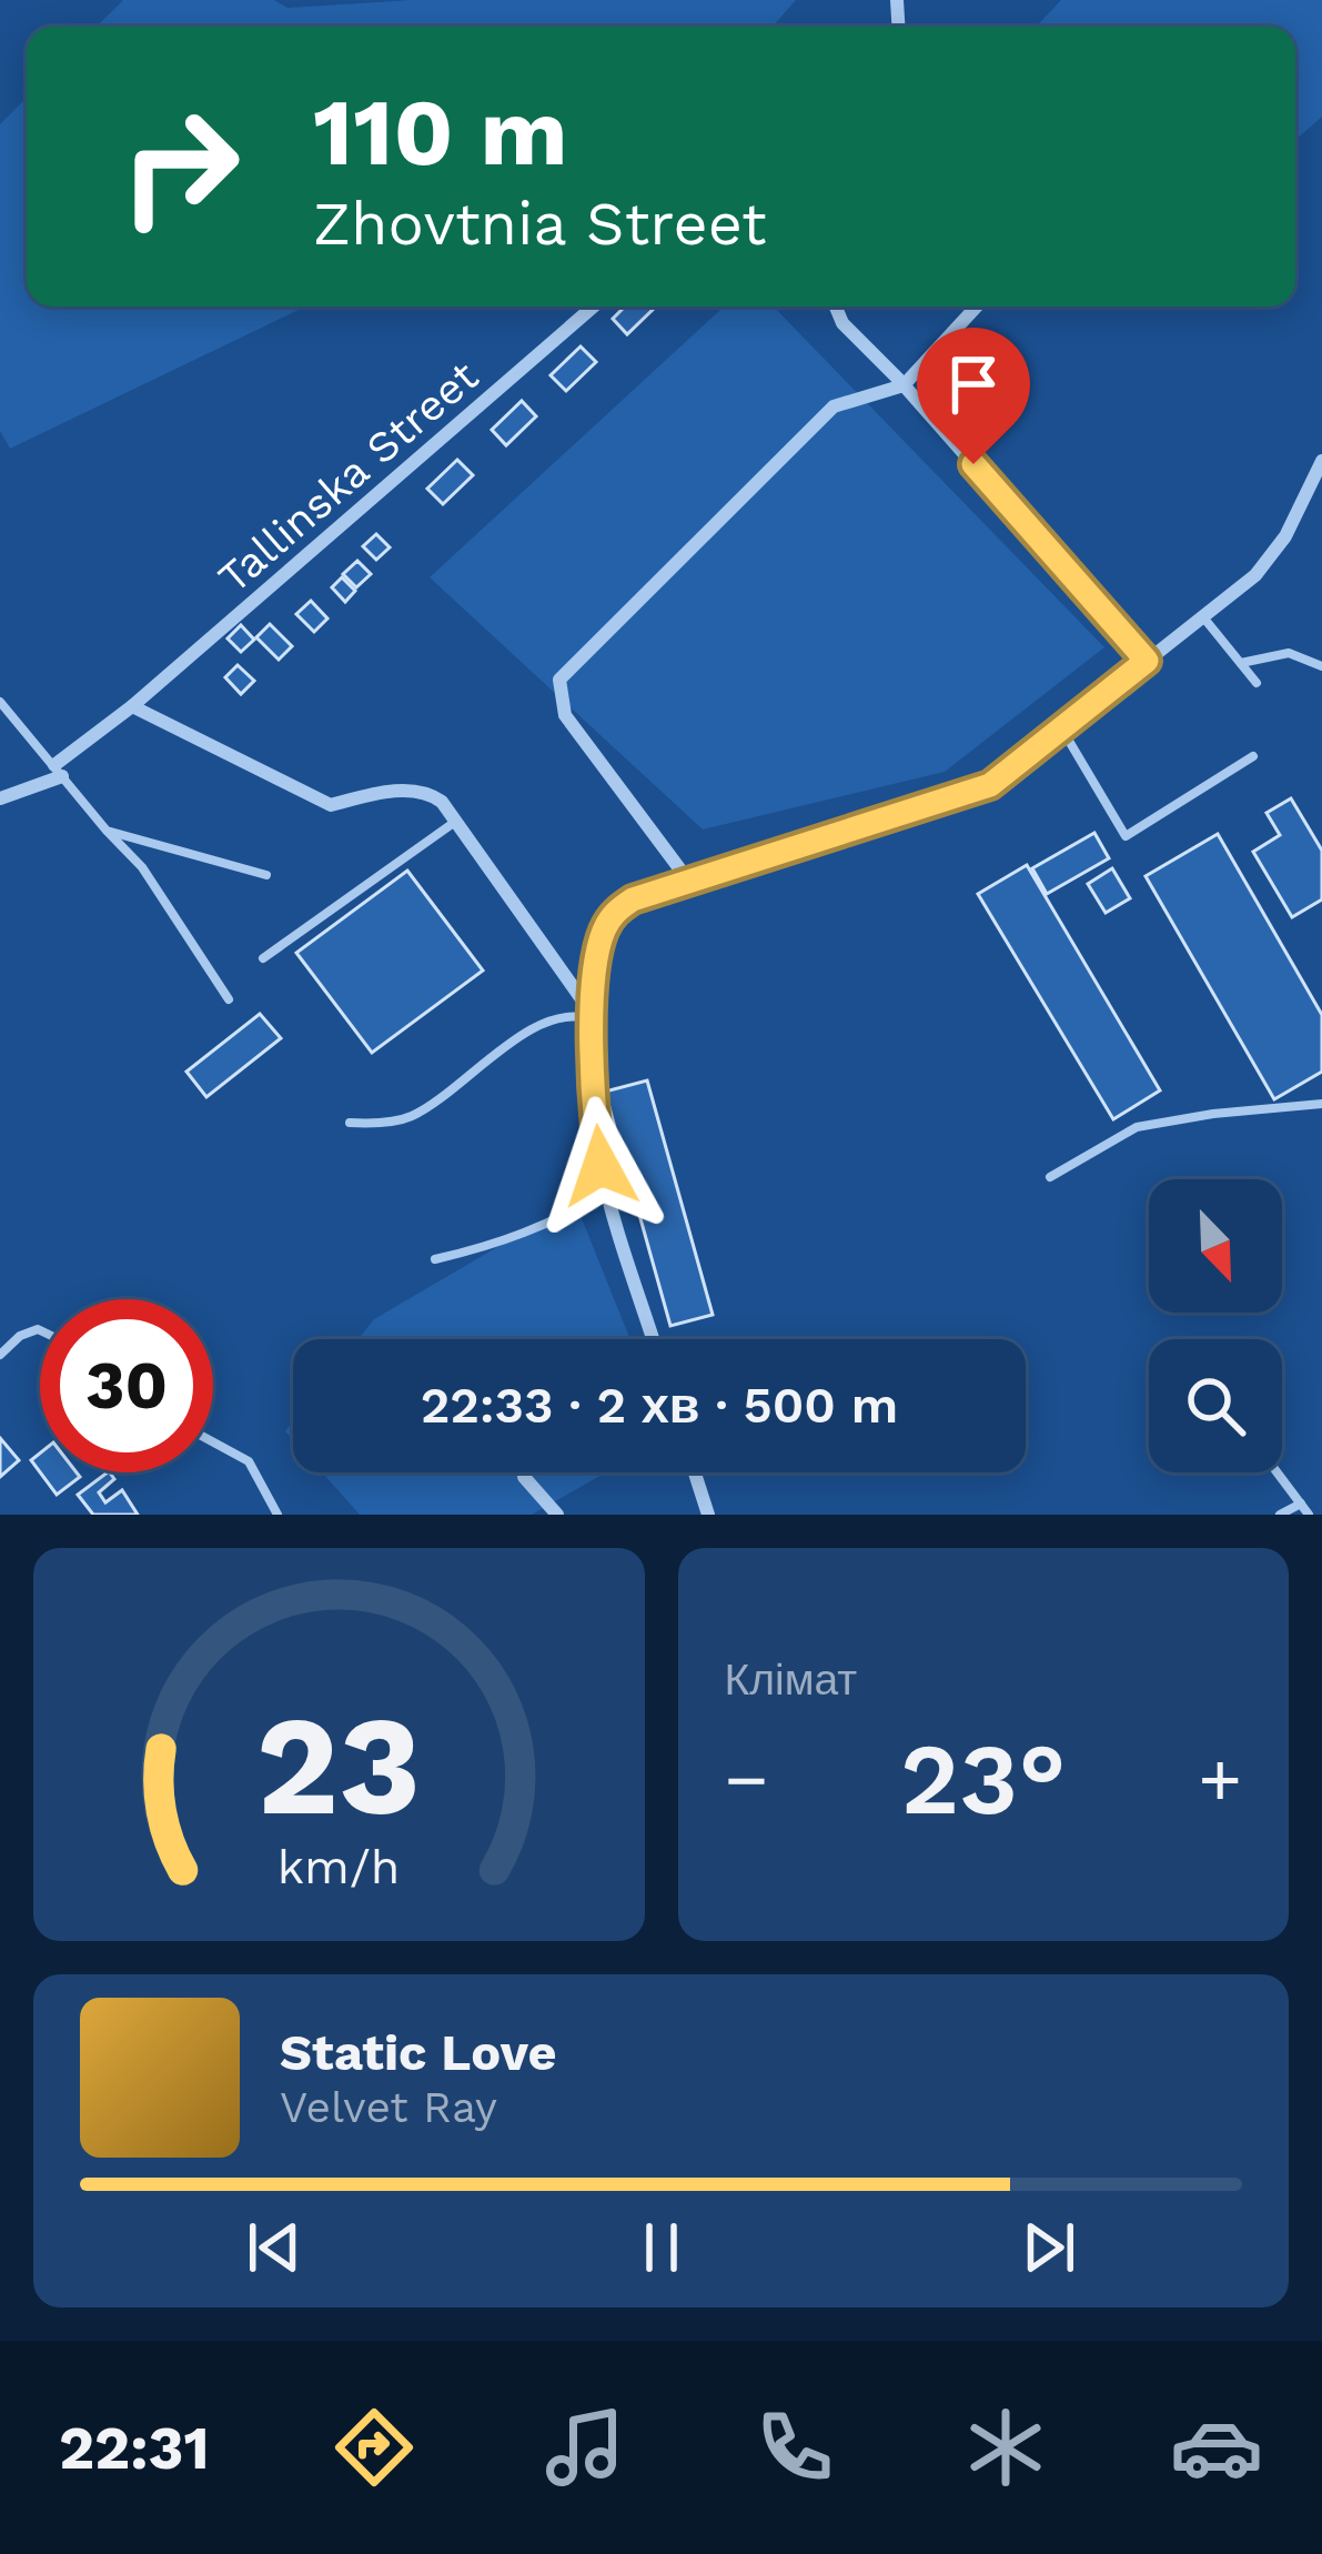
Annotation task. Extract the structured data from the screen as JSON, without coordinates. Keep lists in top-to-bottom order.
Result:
{
  "streets": {
    "street": ["Tallinska Street"]
  },
  "north": "bottom right",
  "page": {
    "turn": ["110 m", "Zhovtnia Street"],
    "limit": "30",
    "trip": "22:33 · 2 хв · 500 m",
    "tile": "Клімат",
    "heat": ["−", "23°", "+"],
    "song": ["Static Love", "Velvet Ray"],
    "tabs": "22:31",
    "gauge": ["23", "km/h"]
  }
}
